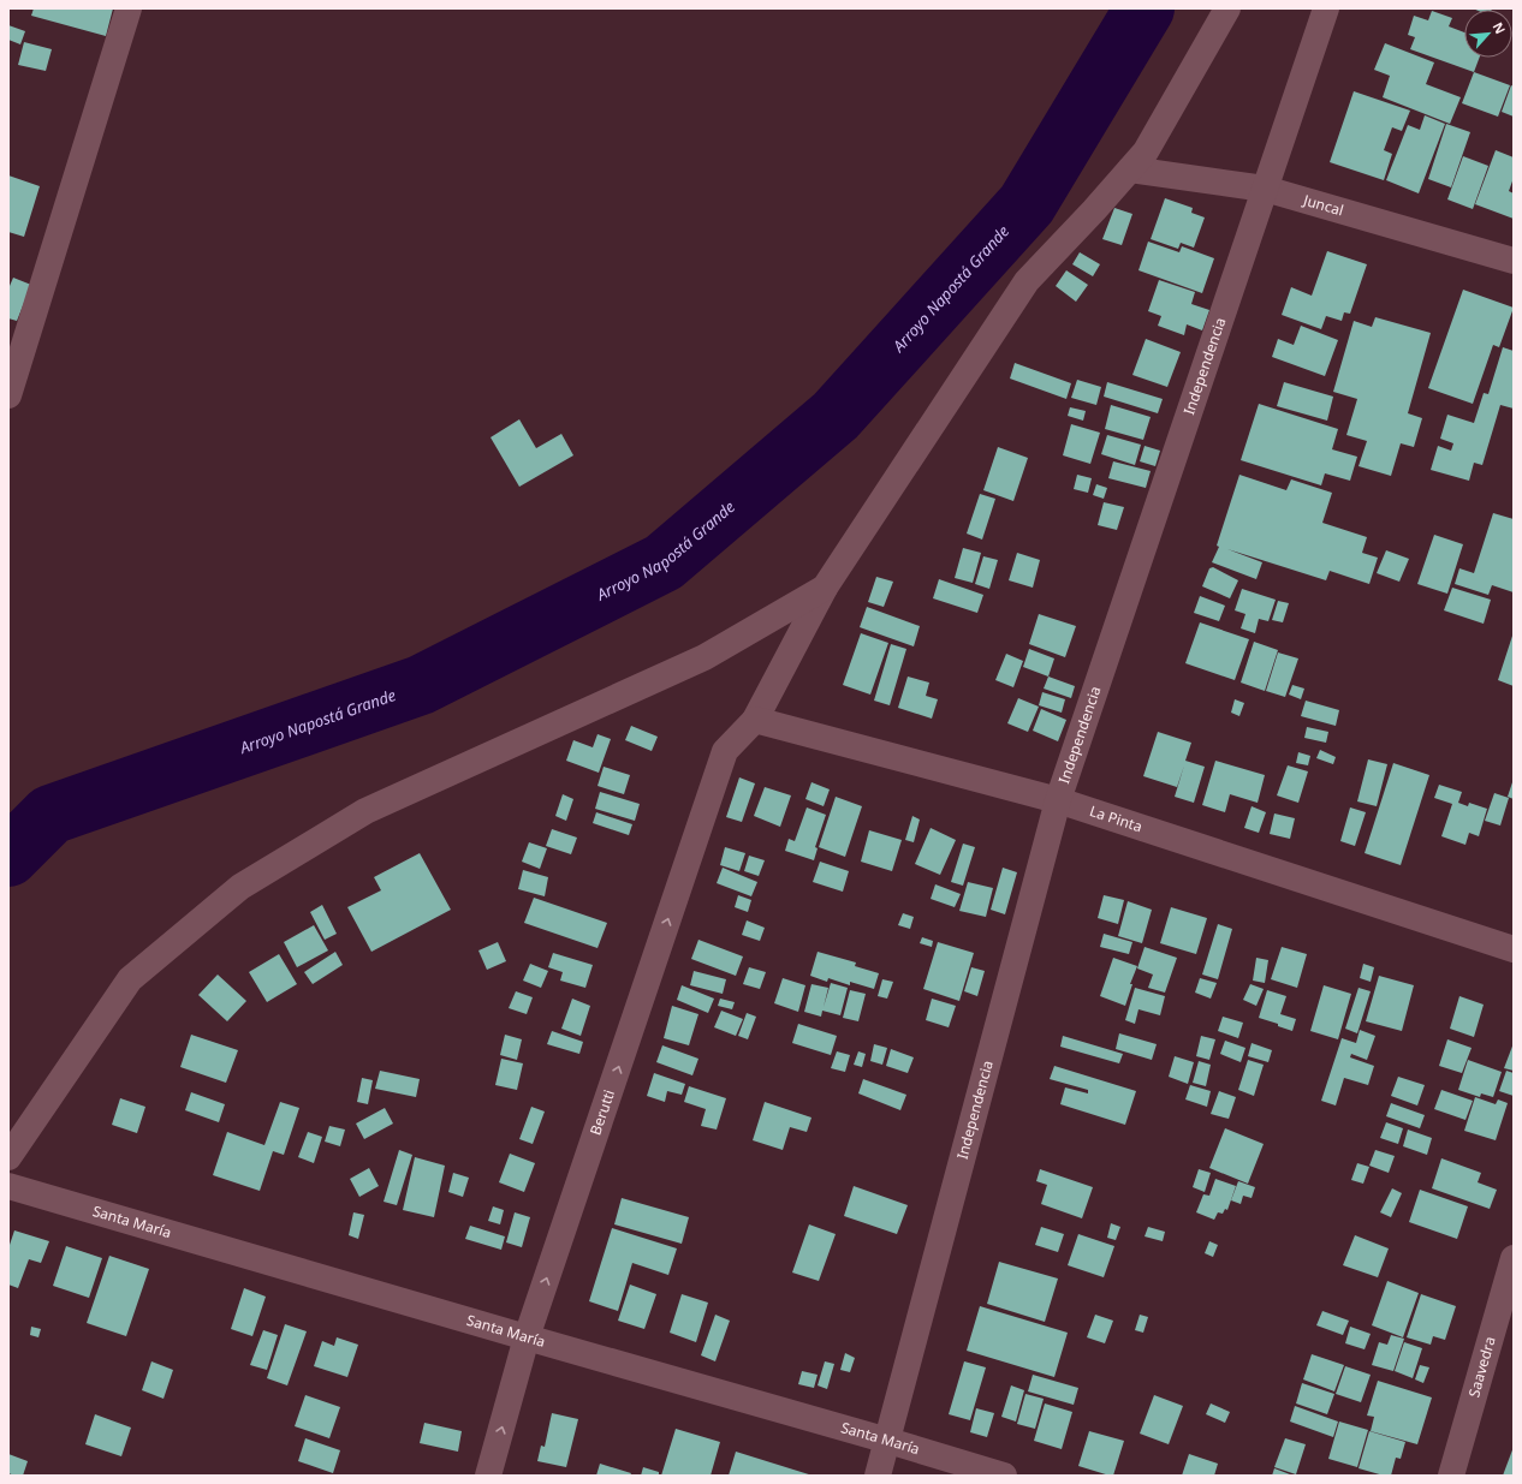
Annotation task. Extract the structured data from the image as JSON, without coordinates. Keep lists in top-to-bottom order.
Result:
{
  "streets": {
    "street": [
      "Juncal",
      "Independencia",
      "La Pinta",
      "Berutti",
      "Santa María",
      "Saavedra"
    ]
  },
  "crossings": [
    ["Juncal", "Independencia"],
    ["Independencia", "La Pinta"],
    ["Independencia", "Santa María"],
    ["La Pinta", "Berutti"],
    ["Berutti", "Santa María"]
  ],
  "one_way": ["Berutti"],
  "water": ["Arroyo Napostá Grande"],
  "north": "top right"
}
